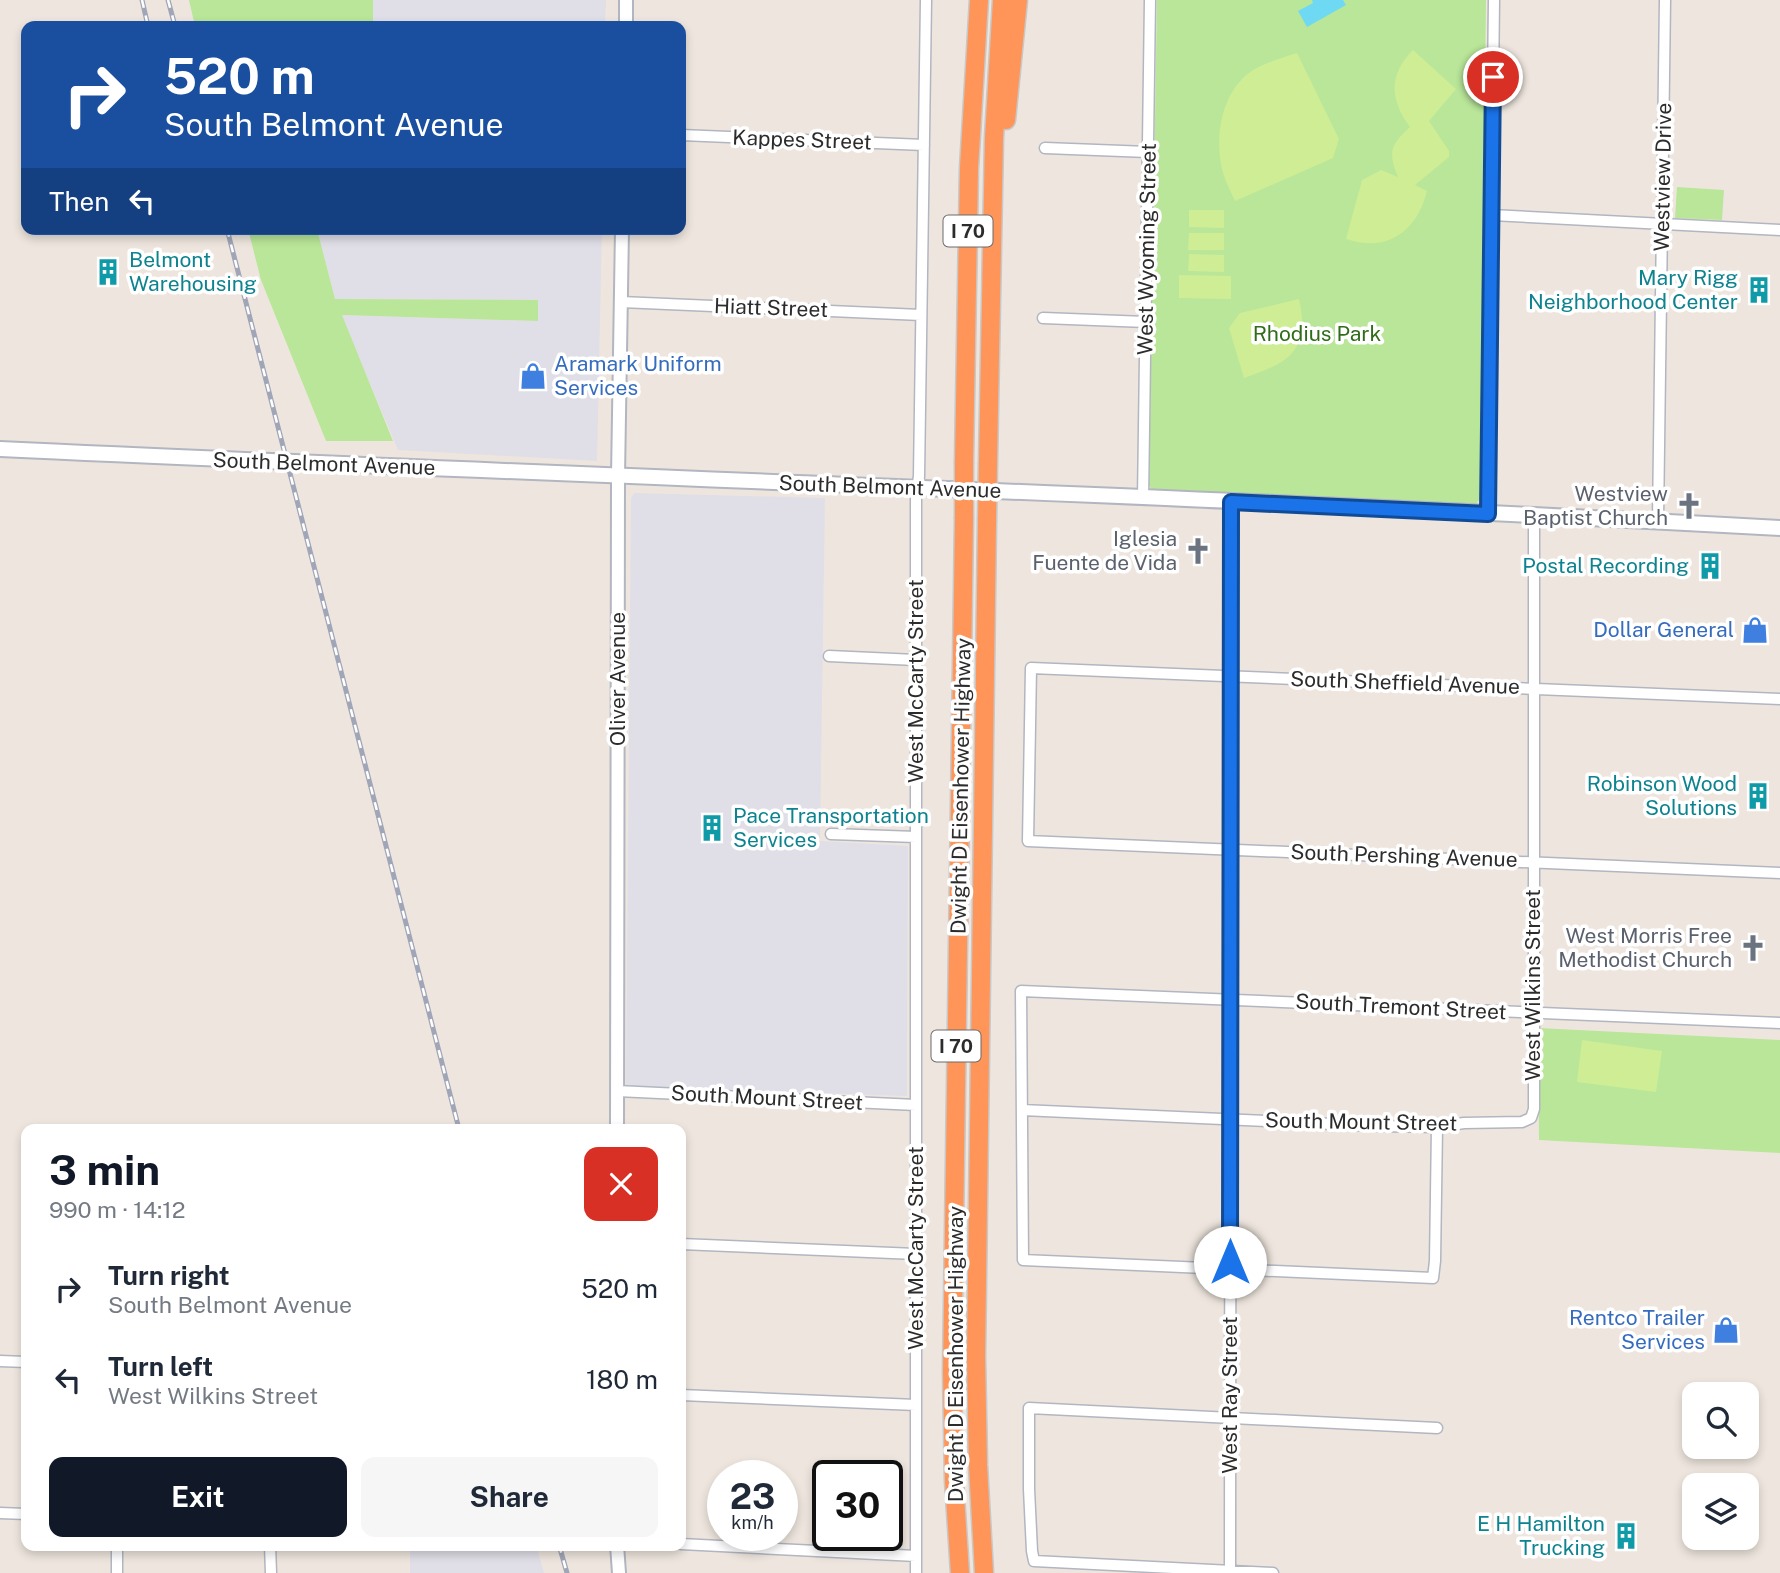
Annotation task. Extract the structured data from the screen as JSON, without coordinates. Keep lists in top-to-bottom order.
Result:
{
  "streets": {
    "highway": ["I 70", "Dwight D Eisenhower Highway"],
    "main road": ["South Belmont Avenue"],
    "street": [
      "Kappes Street",
      "Westview Drive",
      "West Wyoming Street",
      "Hiatt Street",
      "Oliver Avenue",
      "West McCarty Street",
      "South Sheffield Avenue",
      "South Pershing Avenue",
      "West Wilkins Street",
      "South Tremont Street",
      "South Mount Street",
      "West Ray Street"
    ]
  },
  "crossings": [
    ["Kappes Street", "West McCarty Street"],
    ["Westview Drive", "South Belmont Avenue"],
    ["West Wyoming Street", "South Belmont Avenue"],
    ["Hiatt Street", "Oliver Avenue"],
    ["Hiatt Street", "West McCarty Street"],
    ["South Belmont Avenue", "Oliver Avenue"],
    ["South Belmont Avenue", "West McCarty Street"],
    ["South Belmont Avenue", "West Wilkins Street"],
    ["South Belmont Avenue", "West Ray Street"],
    ["Oliver Avenue", "South Mount Street"],
    ["West McCarty Street", "South Mount Street"],
    ["South Sheffield Avenue", "South Pershing Avenue"],
    ["South Sheffield Avenue", "West Wilkins Street"],
    ["South Sheffield Avenue", "West Ray Street"],
    ["South Pershing Avenue", "West Wilkins Street"],
    ["South Pershing Avenue", "West Ray Street"],
    ["West Wilkins Street", "South Tremont Street"],
    ["West Wilkins Street", "South Mount Street"],
    ["South Tremont Street", "South Mount Street"],
    ["South Tremont Street", "West Ray Street"],
    ["South Mount Street", "West Ray Street"]
  ],
  "parks": ["Rhodius Park"],
  "places": {
    "building": [
      "Belmont Warehousing",
      "Mary Rigg Neighborhood Center",
      "Postal Recording",
      "Robinson Wood Solutions",
      "Pace Transportation Services",
      "E H Hamilton Trucking"
    ],
    "shop": ["Aramark Uniform Services", "Dollar General", "Rentco Trailer Services"],
    "church": ["Westview Baptist Church", "Iglesia Fuente de Vida", "West Morris Free Methodist Church"]
  },
  "page": {
    "turn": ["520 m", "South Belmont Avenue"],
    "then": "Then",
    "heading": ["3 min", "990 m · 14:12"],
    "list": [
      {
        "name": "Turn right",
        "note": "South Belmont Avenue",
        "value": "520 m"
      },
      {
        "name": "Turn left",
        "note": "West Wilkins Street",
        "value": "180 m"
      }
    ],
    "buttons": ["Exit", "Share"],
    "speed": "23 km/h",
    "limit": "30"
  }
}
